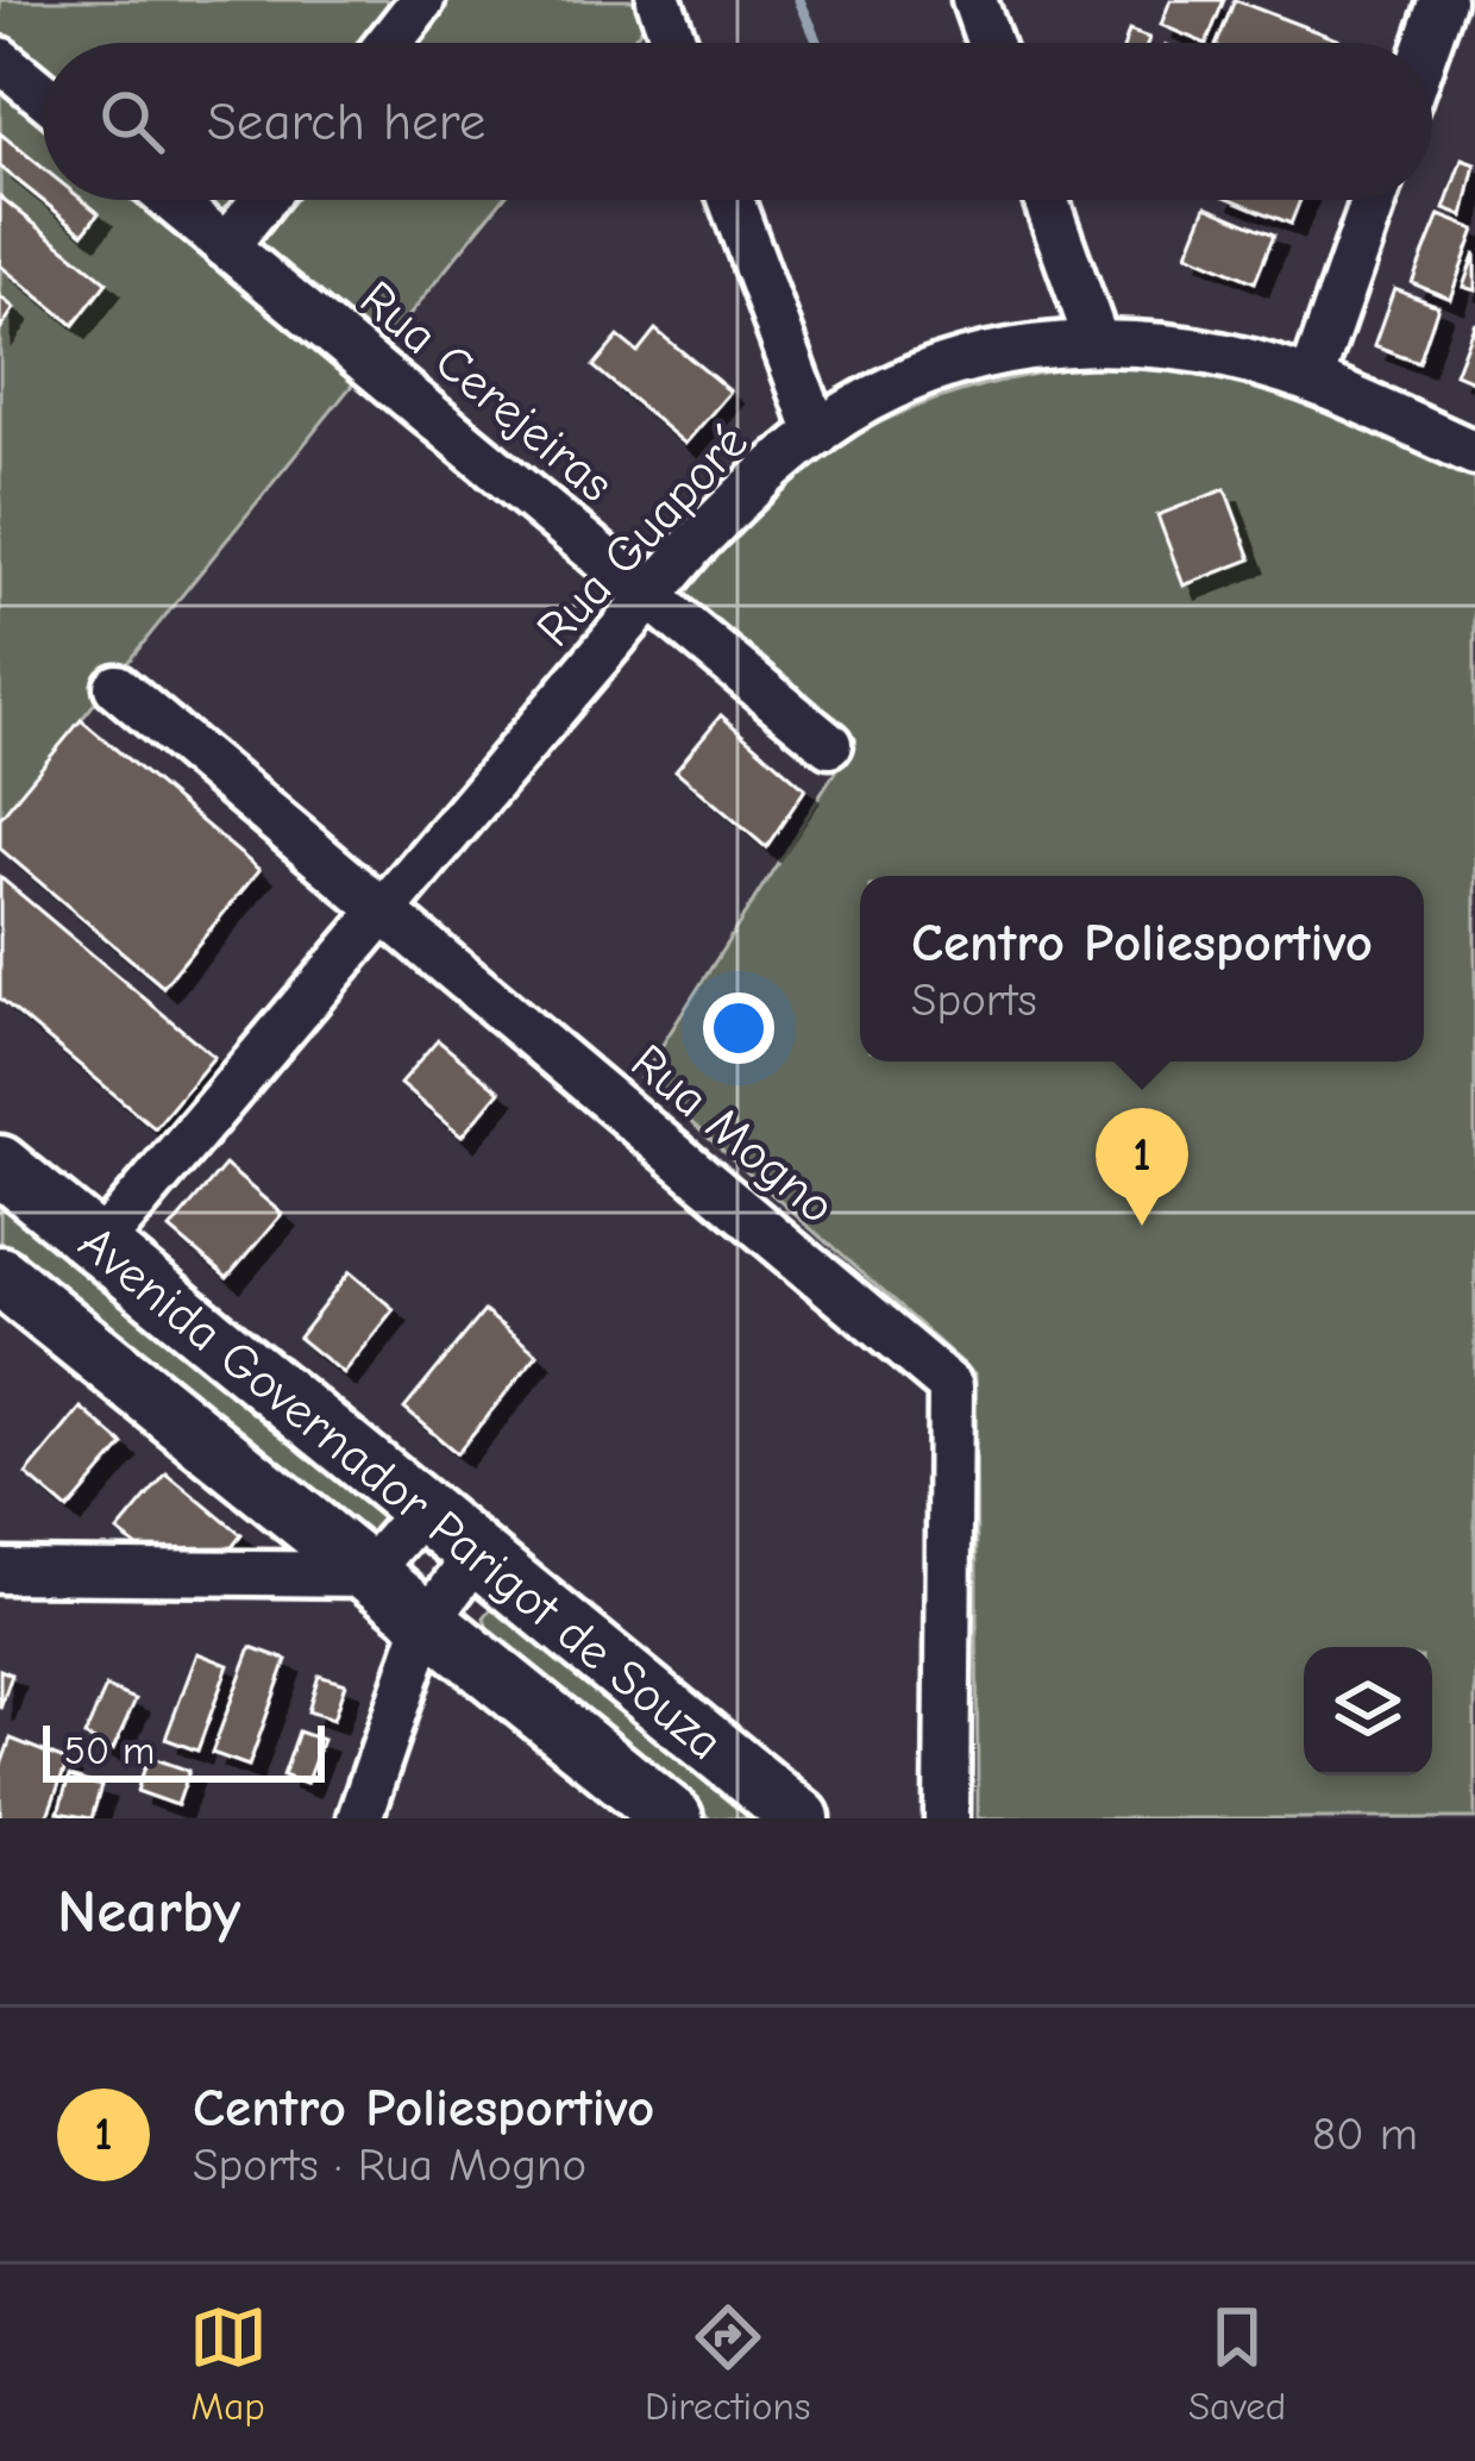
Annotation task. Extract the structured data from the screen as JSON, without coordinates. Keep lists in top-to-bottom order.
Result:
{
  "streets": {
    "street": [
      "Rua Cerejeiras",
      "Rua Guaporé",
      "Rua Mogno",
      "Avenida Governador Parigot de Souza"
    ]
  },
  "crossings": [
    ["Rua Cerejeiras", "Rua Guaporé"],
    ["Rua Guaporé", "Rua Mogno"],
    ["Rua Guaporé", "Avenida Governador Parigot de Souza"]
  ],
  "scale_bar": "50 m",
  "page": {
    "search": "Search here",
    "popup": ["Centro Poliesportivo", "Sports"],
    "pins": "1",
    "scale": "50 m",
    "heading": "Nearby",
    "list": [
      {
        "mark": "1",
        "name": "Centro Poliesportivo",
        "note": "Sports · Rua Mogno",
        "value": "80 m"
      }
    ],
    "nav": ["Map", "Directions", "Saved"]
  }
}
